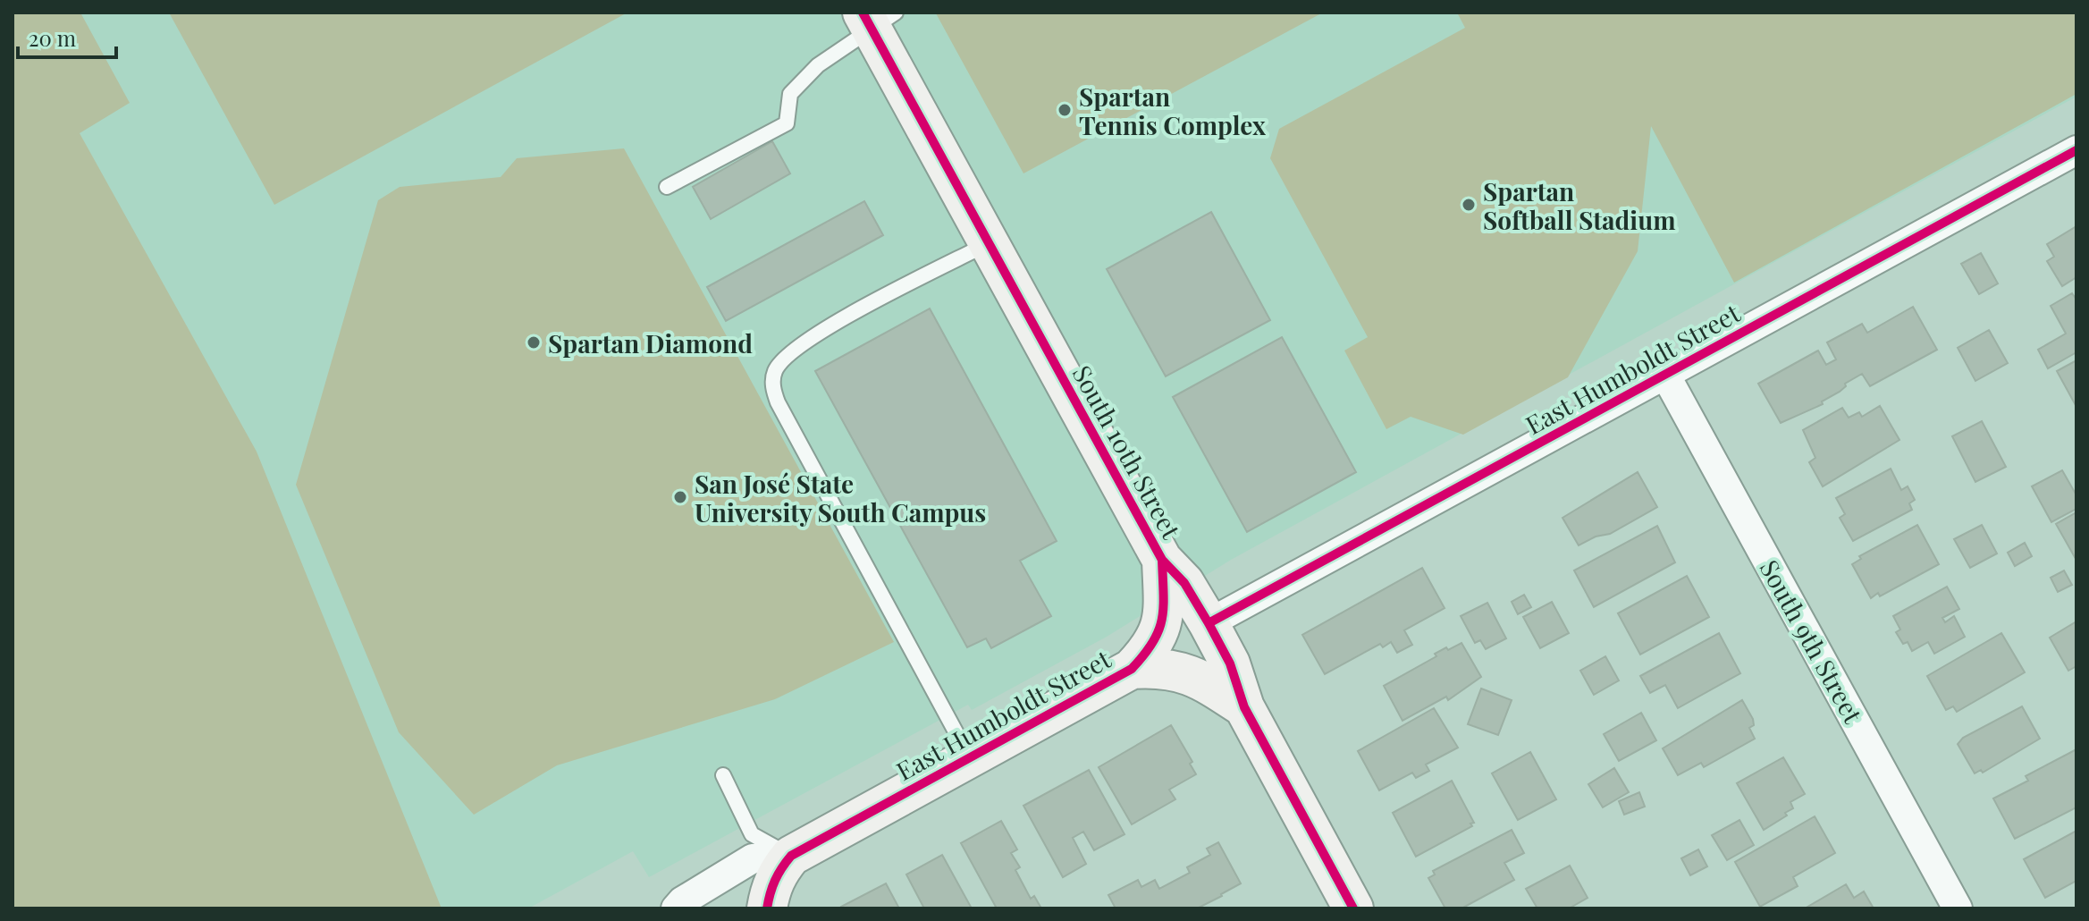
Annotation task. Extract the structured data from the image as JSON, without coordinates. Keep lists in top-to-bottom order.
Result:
{
  "streets": {
    "main road": ["East Humboldt Street", "South 10th Street"],
    "street": ["South 9th Street"]
  },
  "crossings": [
    ["East Humboldt Street", "South 10th Street"],
    ["East Humboldt Street", "South 9th Street"]
  ],
  "places": [
    "Spartan Tennis Complex",
    "Spartan Softball Stadium",
    "Spartan Diamond",
    "San José State University South Campus"
  ],
  "scale_bar": "20 m"
}
